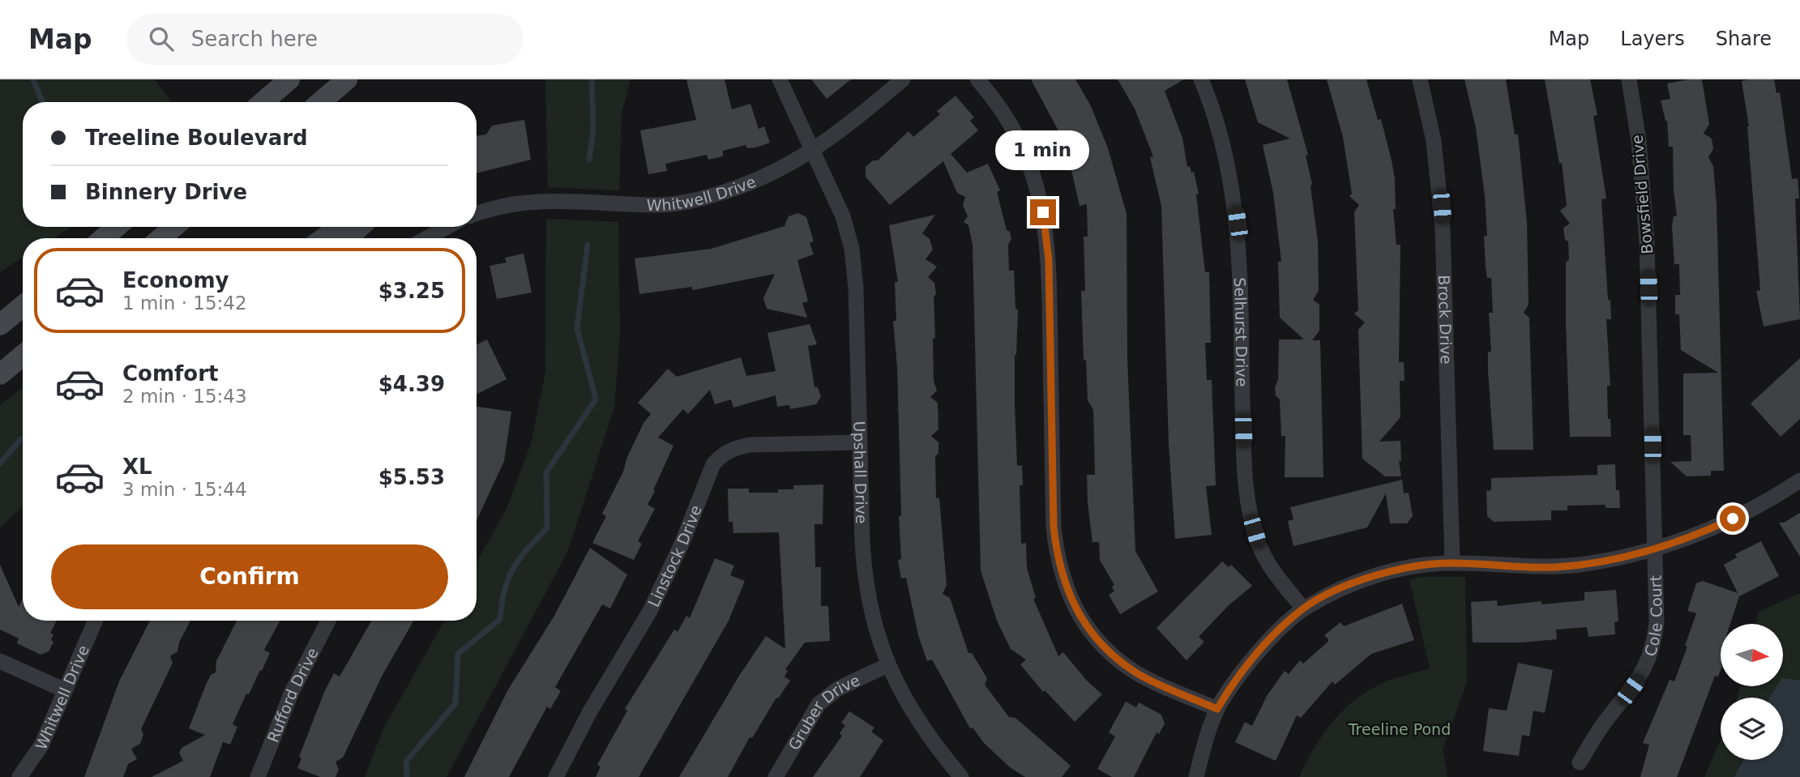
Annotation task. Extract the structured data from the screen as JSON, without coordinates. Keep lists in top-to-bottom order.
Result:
{
  "streets": {
    "street": [
      "Whitwell Drive",
      "Bowsfield Drive",
      "Brock Drive",
      "Selhurst Drive",
      "Upshall Drive",
      "Linstock Drive",
      "Cole Court",
      "Rufford Drive",
      "Gruber Drive"
    ]
  },
  "crossings": [
    ["Whitwell Drive", "Upshall Drive"],
    ["Bowsfield Drive", "Cole Court"],
    ["Upshall Drive", "Linstock Drive"],
    ["Upshall Drive", "Gruber Drive"]
  ],
  "parks": ["Treeline Pond"],
  "north": "right",
  "page": {
    "header": "Map",
    "search": "Search here",
    "nav": ["Map", "Layers", "Share"],
    "banner": ["Treeline Boulevard", "Binnery Drive"],
    "bubble": "1 min",
    "list": [
      {
        "name": "Economy",
        "note": "1 min · 15:42",
        "value": "$3.25"
      },
      {
        "name": "Comfort",
        "note": "2 min · 15:43",
        "value": "$4.39"
      },
      {
        "name": "XL",
        "note": "3 min · 15:44",
        "value": "$5.53"
      }
    ],
    "buttons": "Confirm"
  }
}
